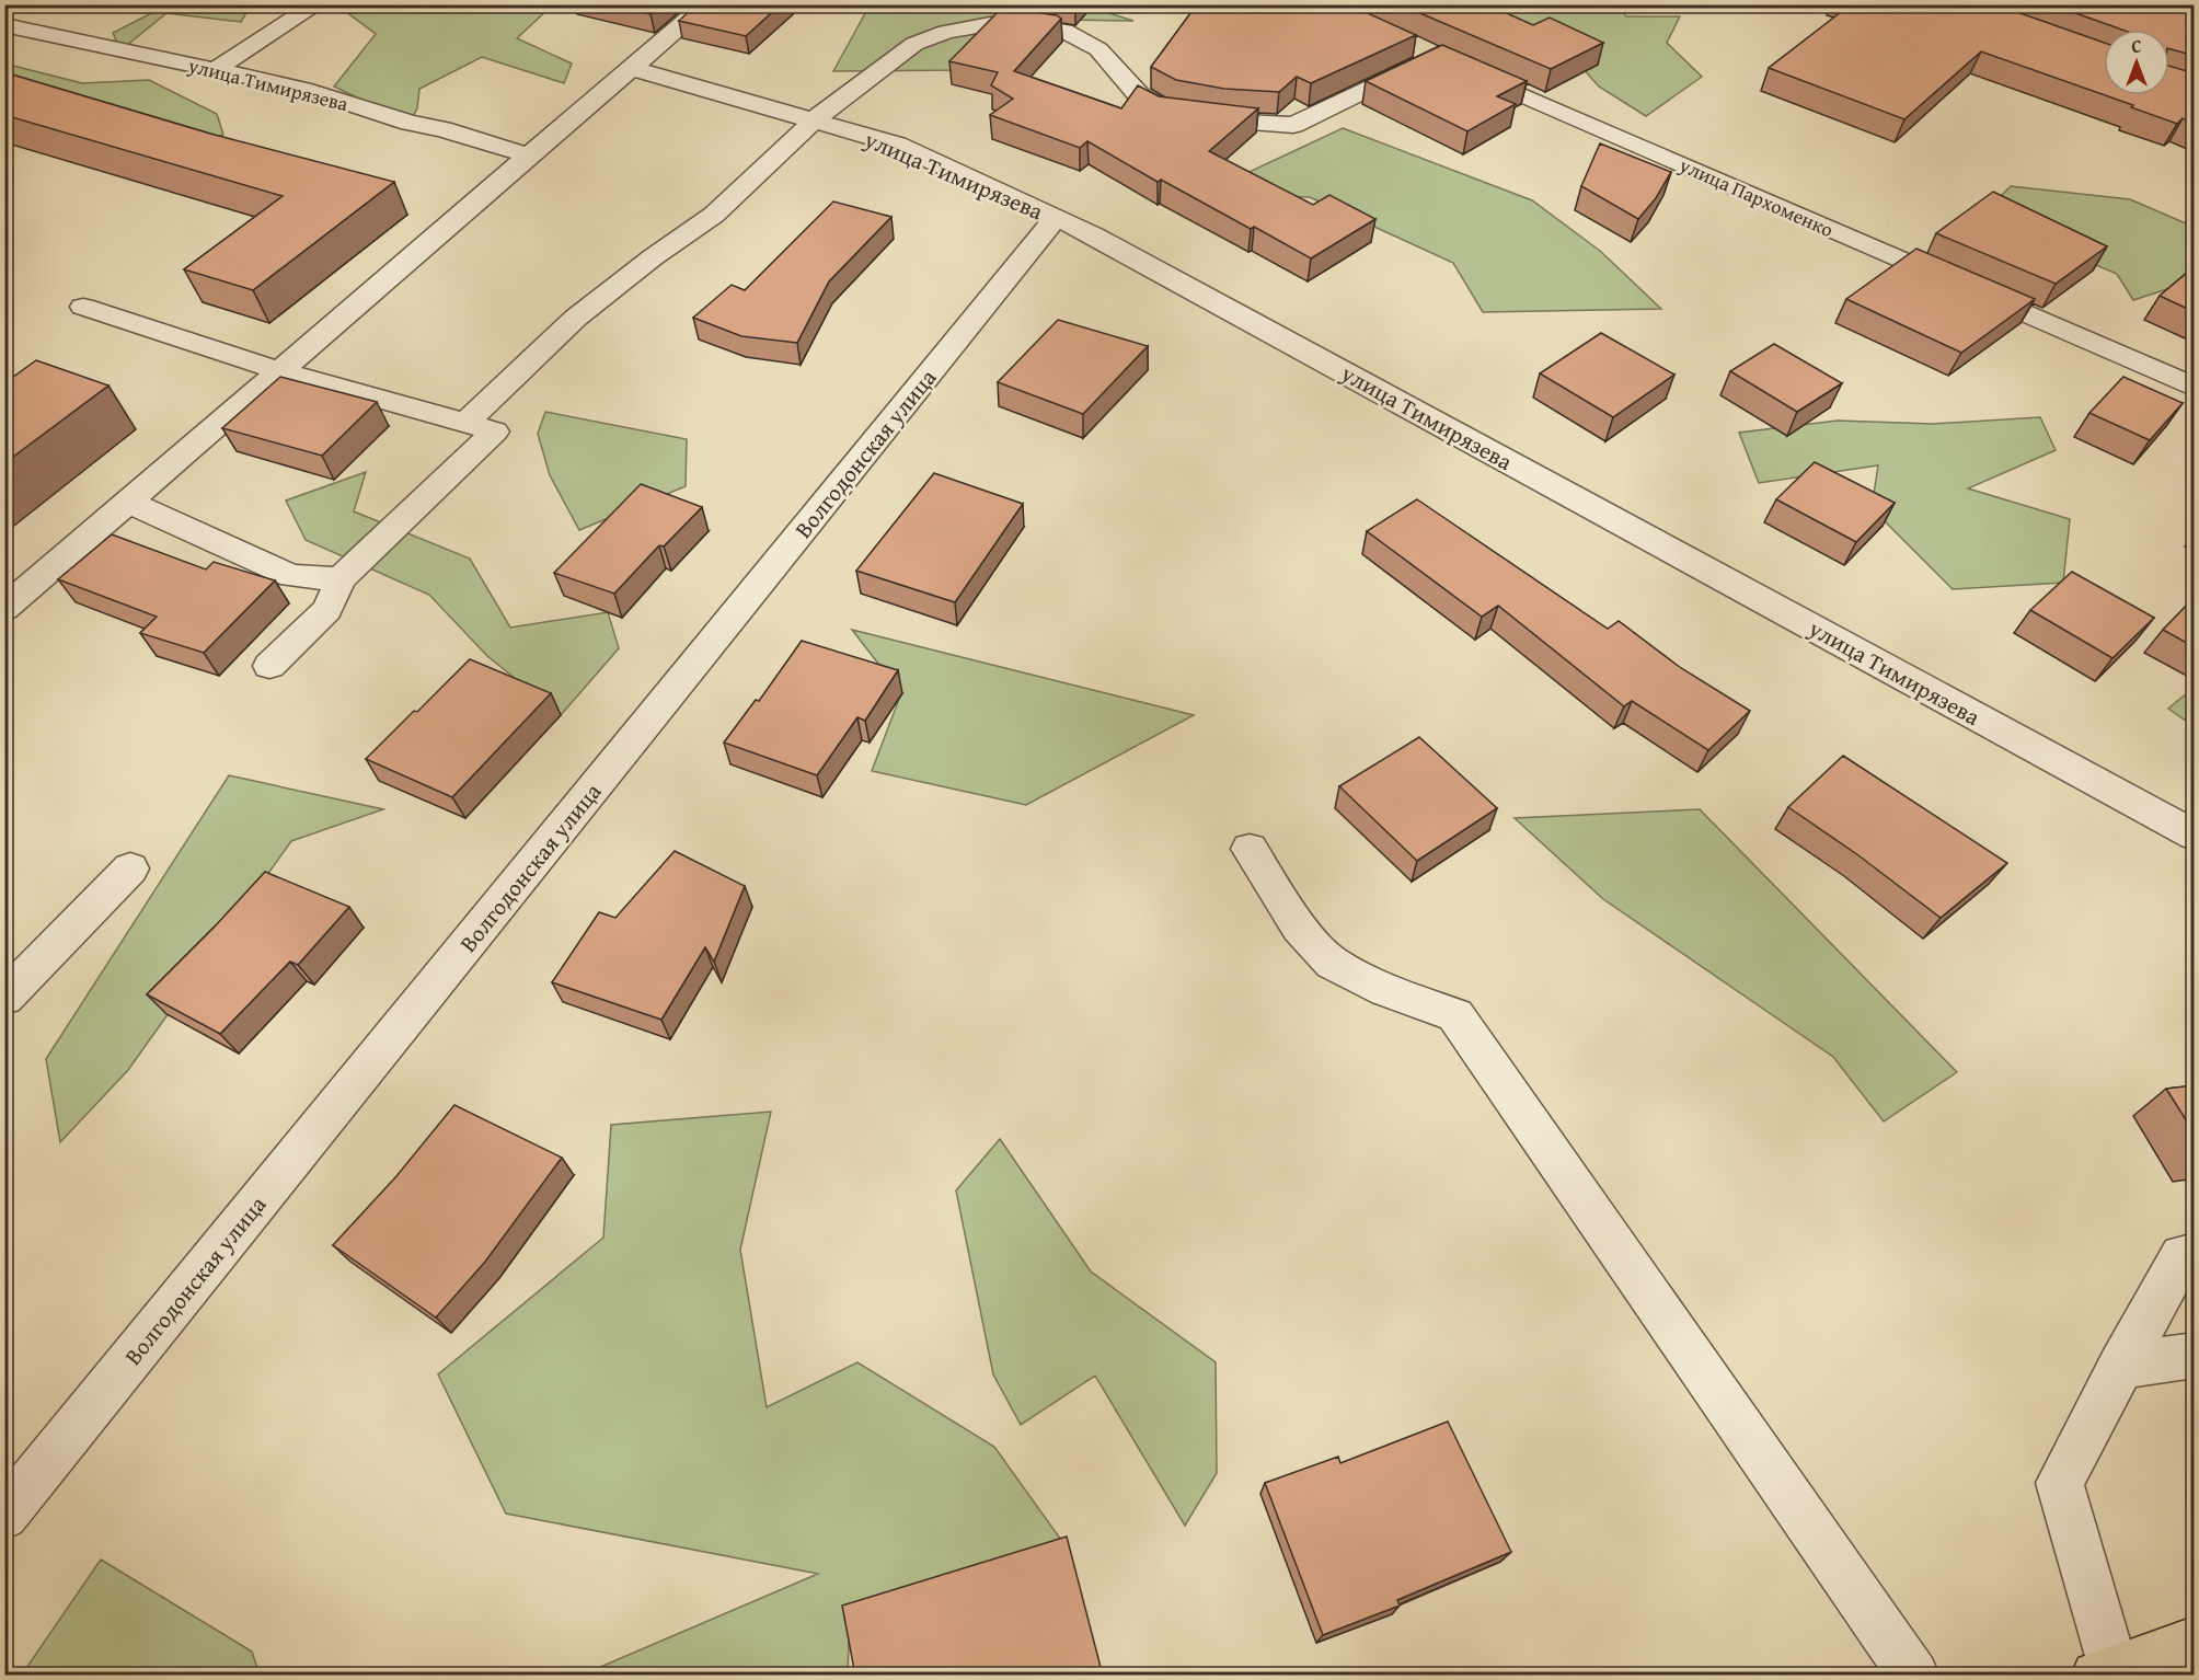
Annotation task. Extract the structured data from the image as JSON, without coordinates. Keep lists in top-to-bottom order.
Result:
{
  "streets": {
    "street": ["улица Тимирязева", "улица Пархоменко", "Волгодонская улица"]
  },
  "crossings": [
    ["улица Тимирязева", "Волгодонская улица"]
  ],
  "north": "top"
}
